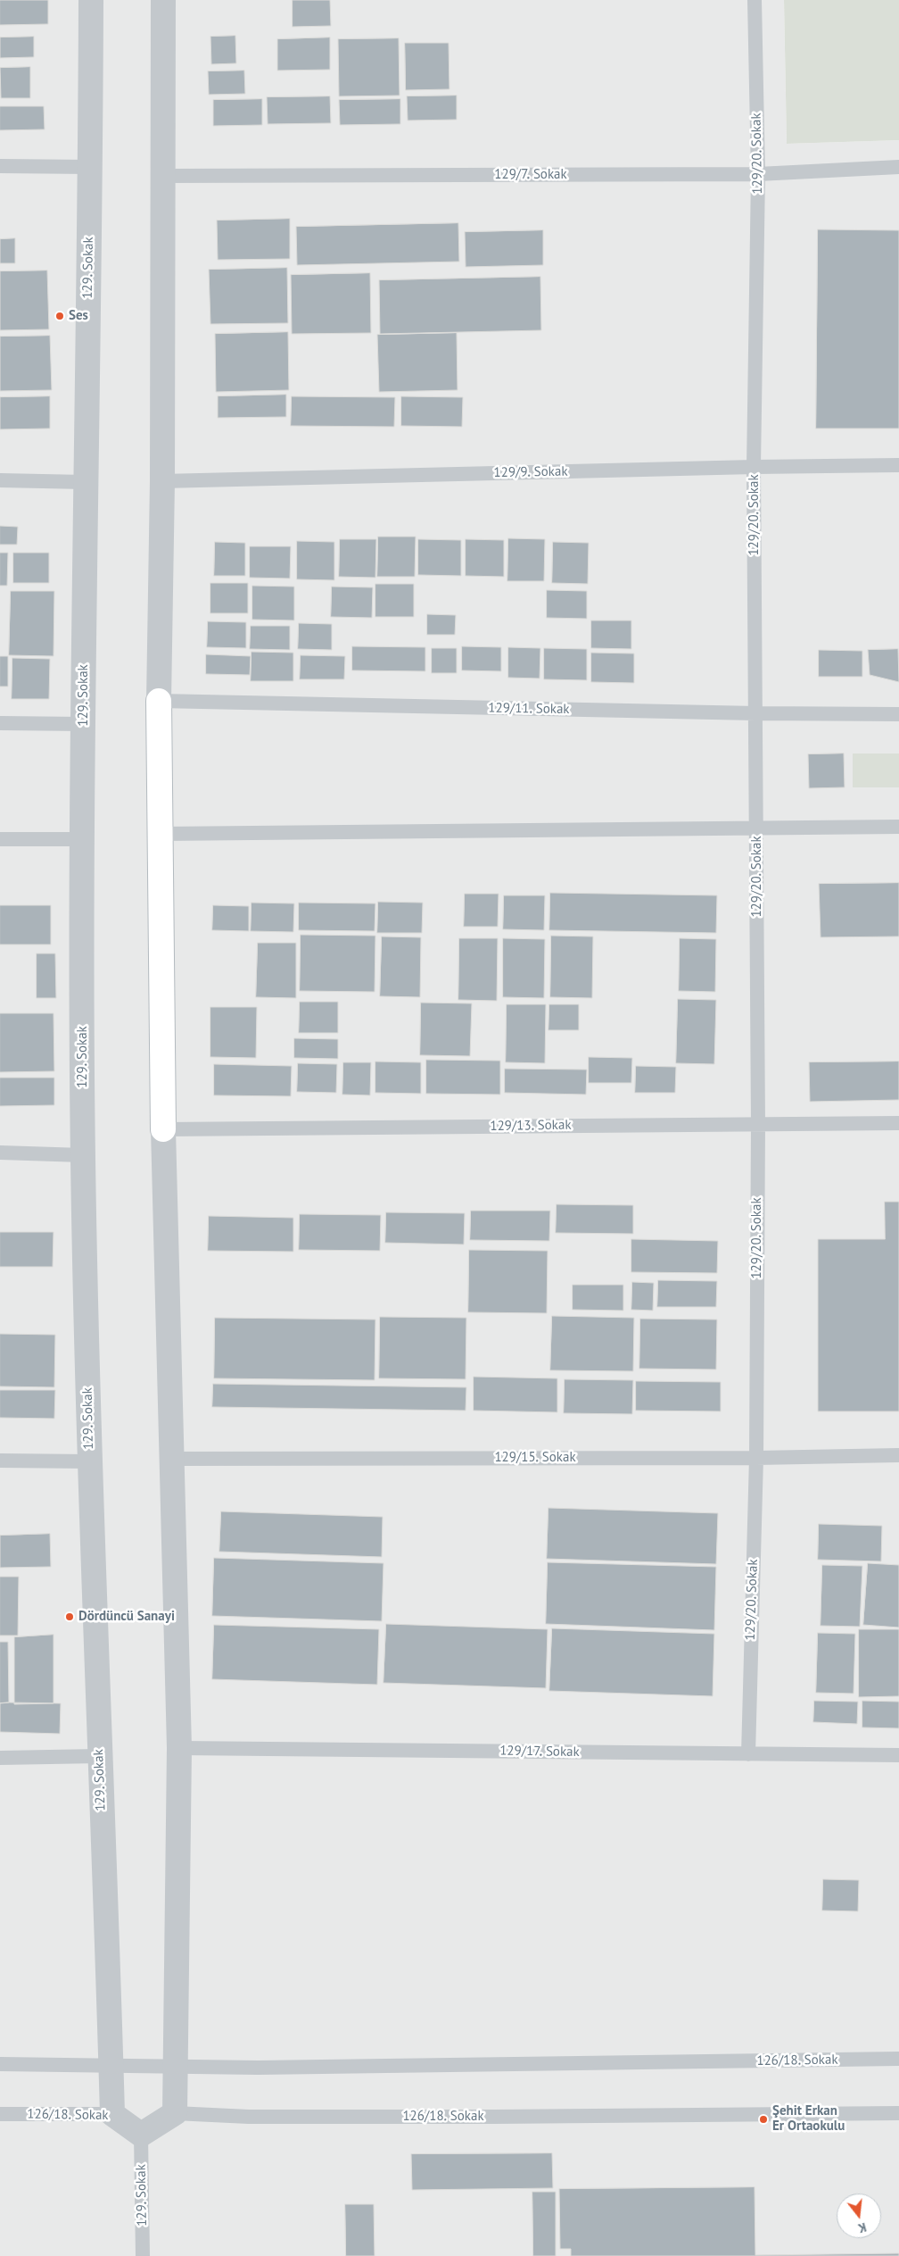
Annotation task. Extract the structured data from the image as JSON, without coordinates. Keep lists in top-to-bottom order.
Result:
{
  "streets": {
    "street": ["129. Sokak", "126/18. Sokak"],
    "lane": [
      "129/20. Sokak",
      "129/7. Sokak",
      "129/9. Sokak",
      "129/11. Sokak",
      "129/13. Sokak",
      "129/15. Sokak",
      "129/17. Sokak"
    ]
  },
  "crossings": [
    ["129/20. Sokak", "129/7. Sokak"],
    ["129/20. Sokak", "129/9. Sokak"],
    ["129/20. Sokak", "129/11. Sokak"],
    ["129/20. Sokak", "129/13. Sokak"],
    ["129/20. Sokak", "129/15. Sokak"],
    ["129/20. Sokak", "129/17. Sokak"],
    ["129. Sokak", "126/18. Sokak"]
  ],
  "places": ["Ses", "Dördüncü Sanayi", "Şehit Erkan Er Ortaokulu"],
  "north": "bottom"
}
